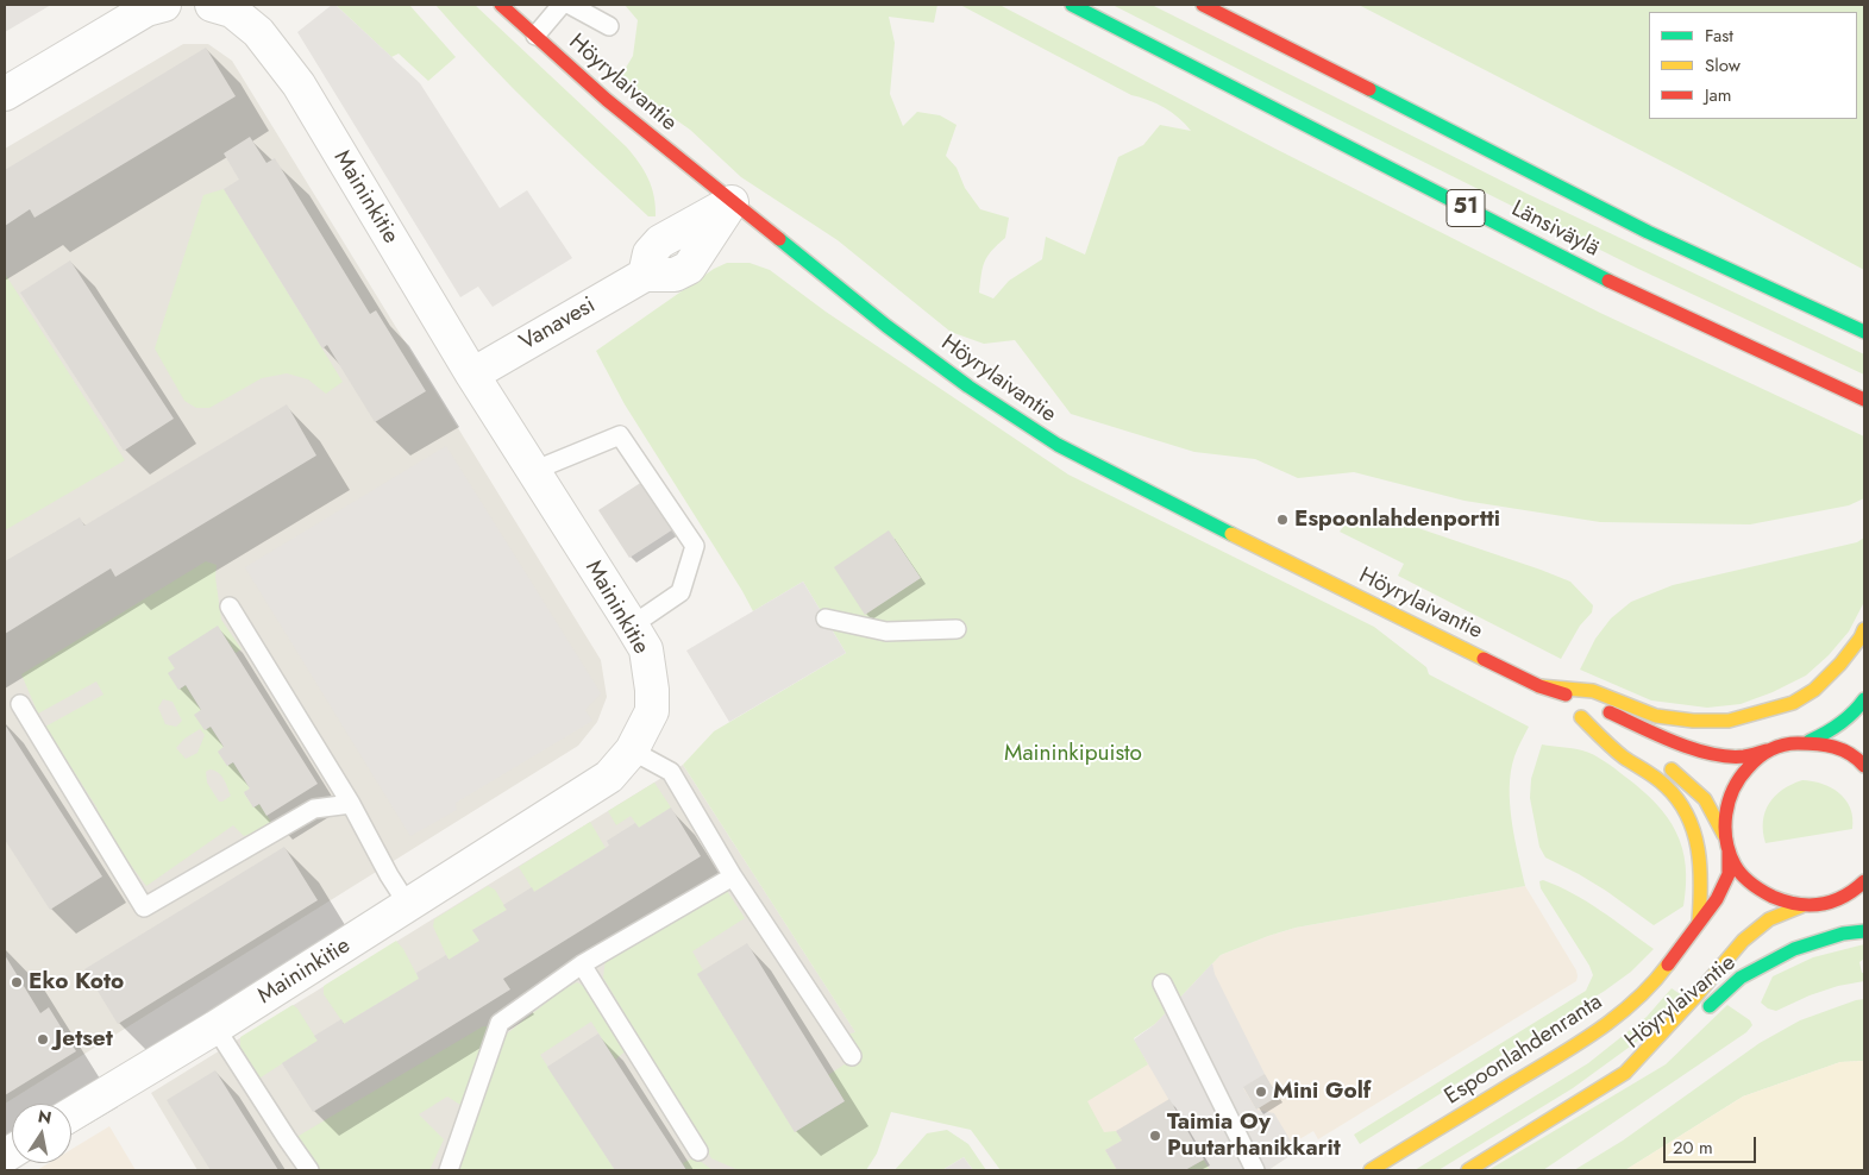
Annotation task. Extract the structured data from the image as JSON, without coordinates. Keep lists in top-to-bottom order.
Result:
{
  "streets": {
    "main road": [
      "Höyrylaivantie",
      "51",
      "Länsiväylä",
      "Espoonlahdenranta"
    ],
    "street": ["Maininkitie", "Vanavesi"]
  },
  "crossings": [
    ["Höyrylaivantie", "Vanavesi"],
    ["Maininkitie", "Vanavesi"]
  ],
  "parks": ["Maininkipuisto"],
  "places": [
    "Espoonlahdenportti",
    "Eko Koto",
    "Jetset",
    "Mini Golf",
    "Taimia Oy Puutarhanikkarit"
  ],
  "legend": ["Fast", "Slow", "Jam"],
  "scale_bar": "20 m",
  "north": "top"
}
